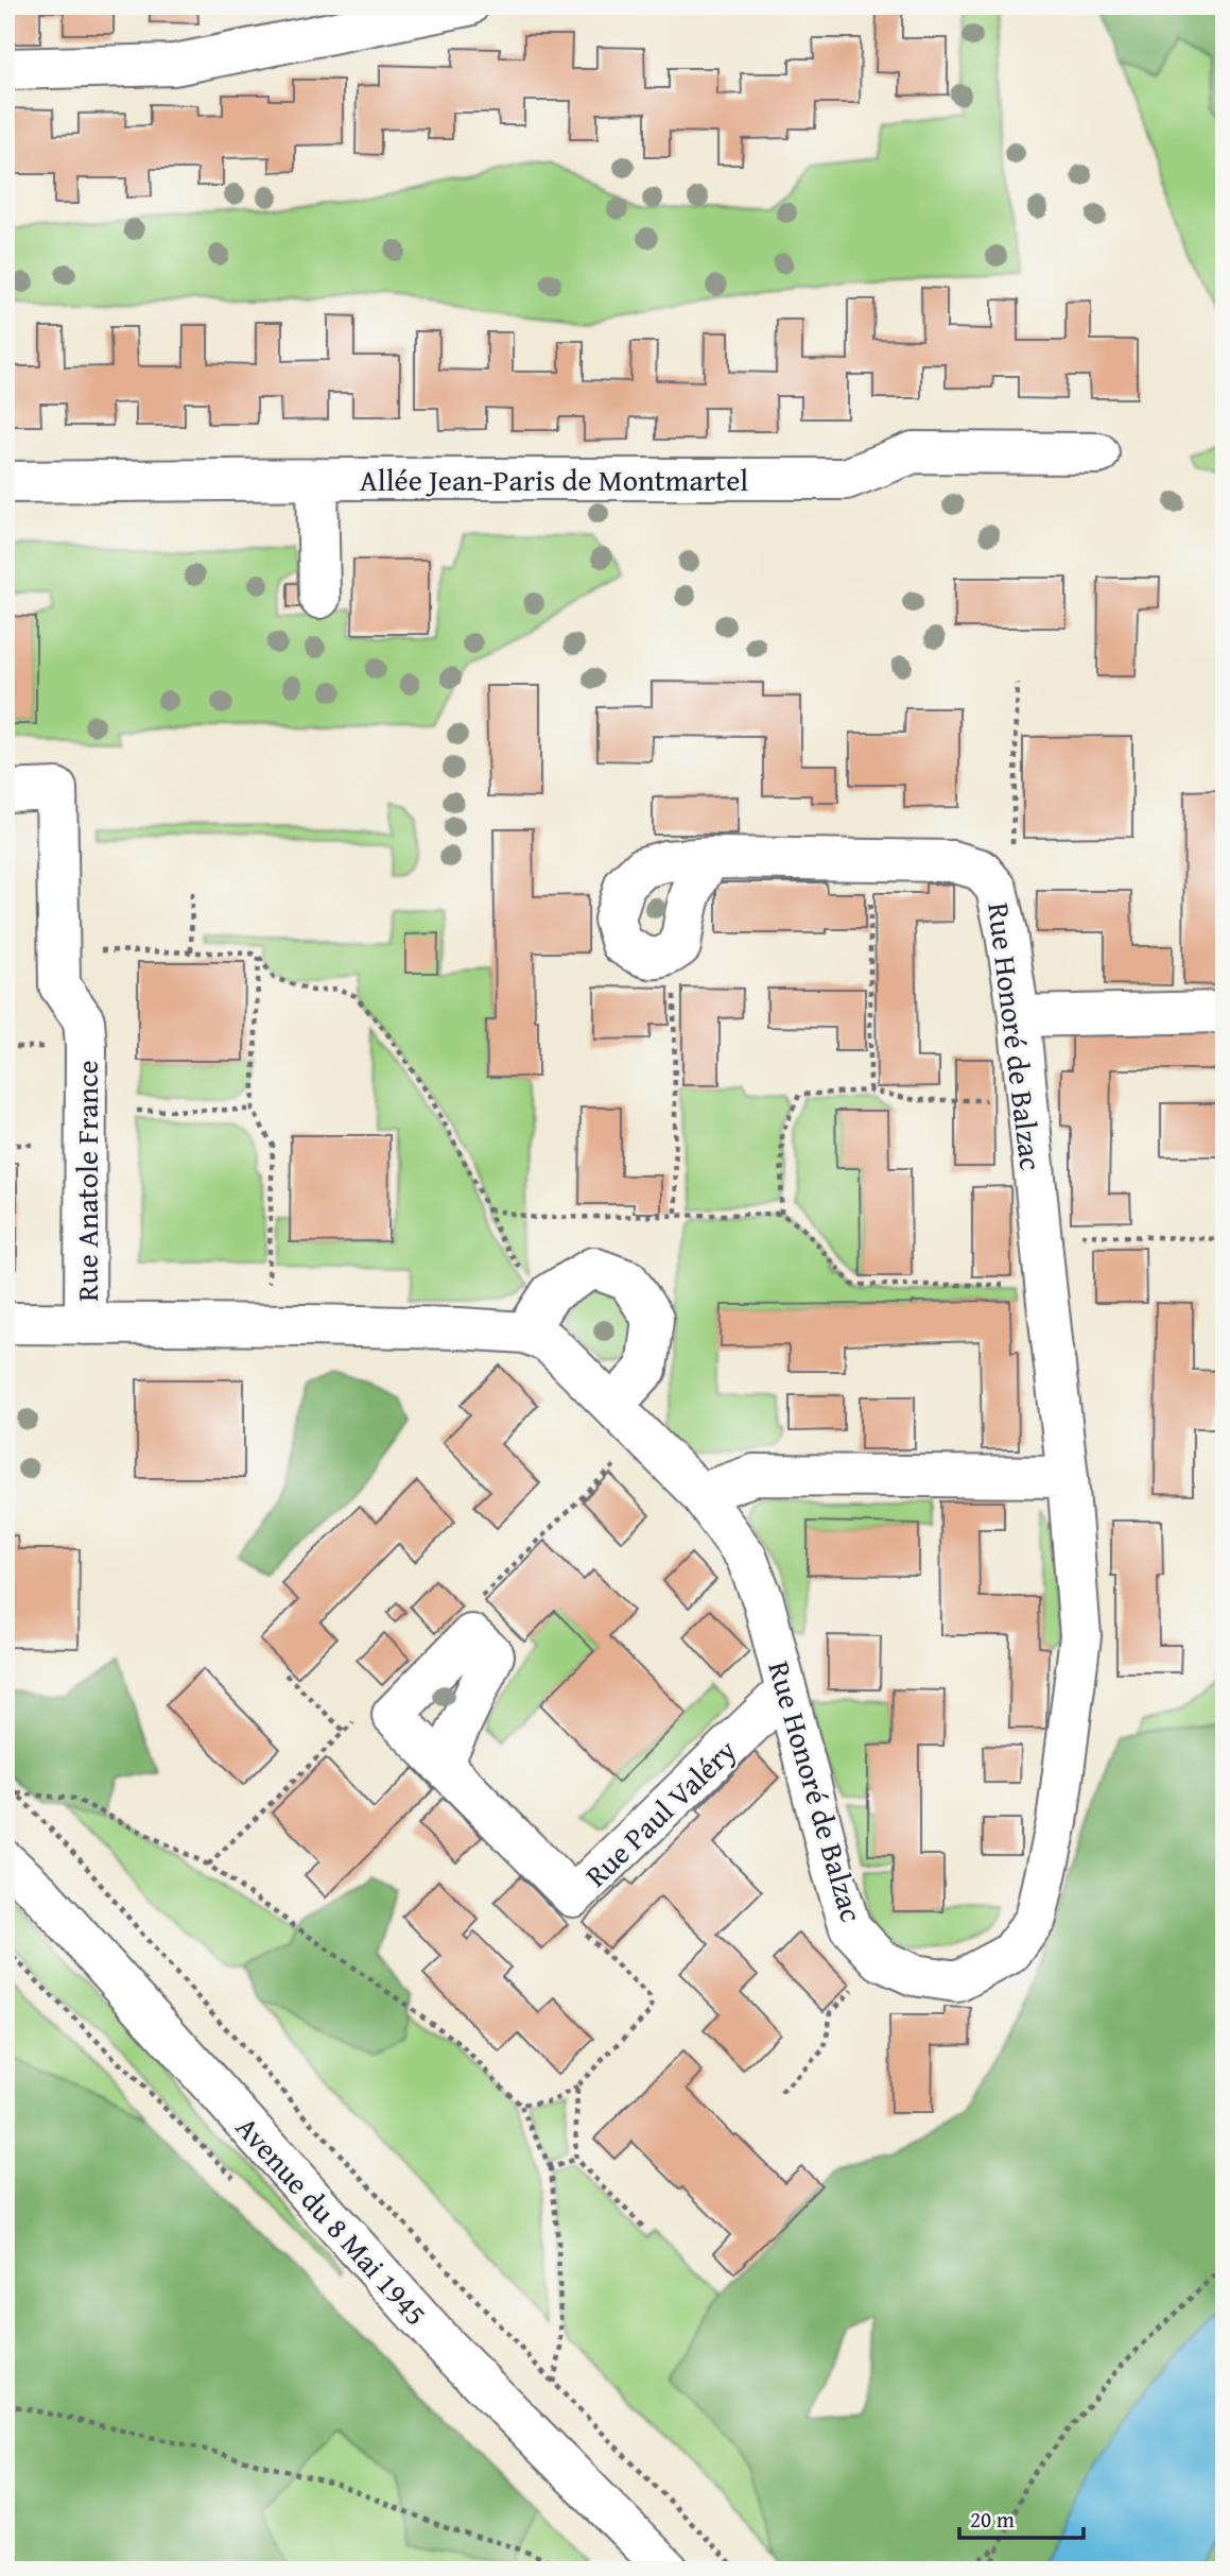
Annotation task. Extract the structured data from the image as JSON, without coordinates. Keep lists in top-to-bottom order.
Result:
{
  "streets": {
    "street": [
      "Allée Jean-Paris de Montmartel",
      "Rue Honoré de Balzac",
      "Rue Anatole France",
      "Rue Paul Valéry",
      "Avenue du 8 Mai 1945"
    ]
  },
  "crossings": [
    ["Rue Honoré de Balzac", "Rue Anatole France"],
    ["Rue Honoré de Balzac", "Rue Paul Valéry"]
  ],
  "scale_bar": "20 m"
}
